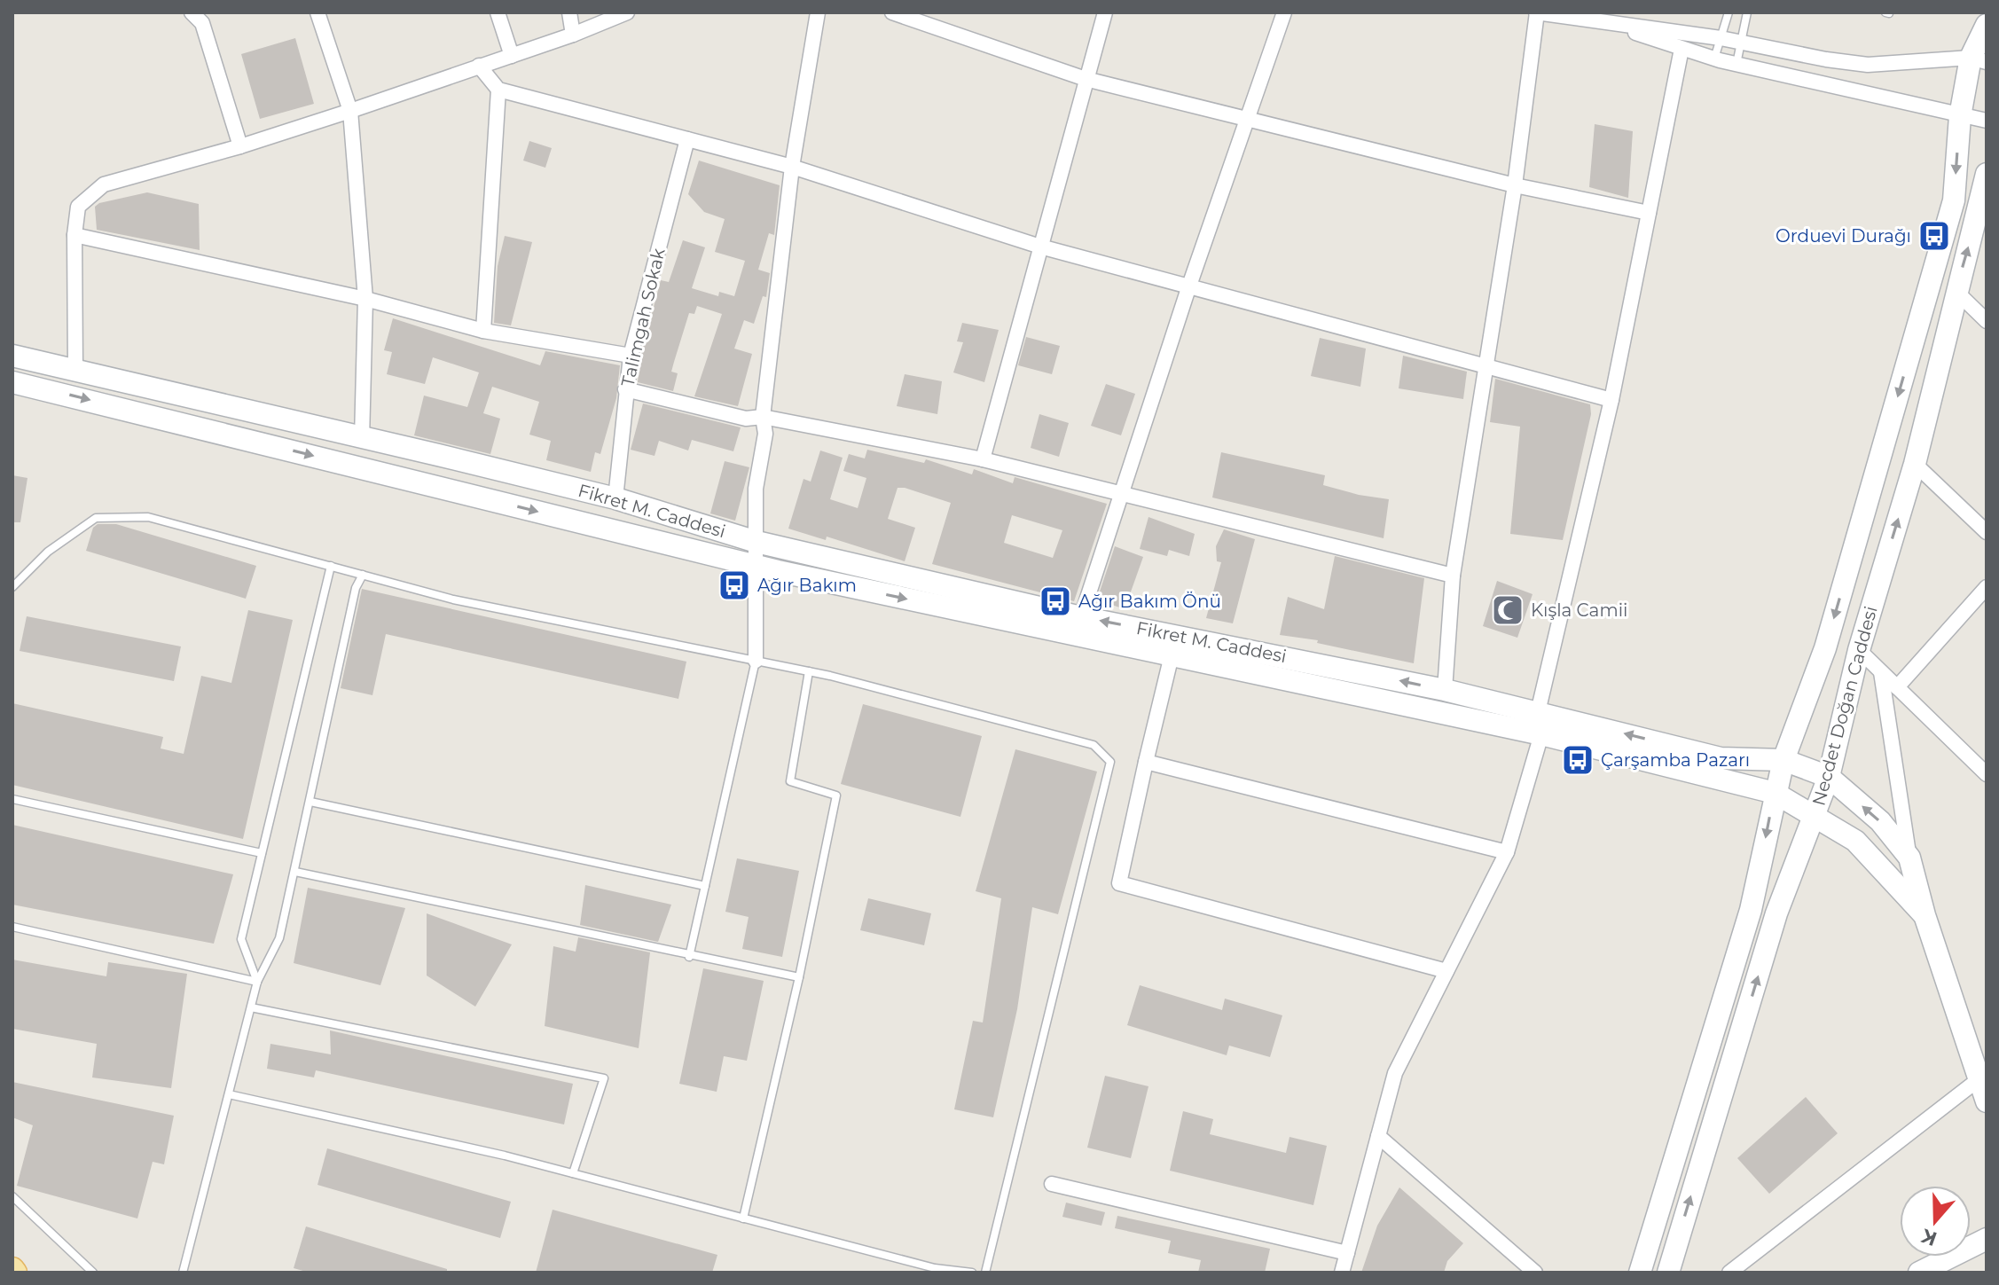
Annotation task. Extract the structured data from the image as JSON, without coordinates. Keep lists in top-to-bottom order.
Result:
{
  "streets": {
    "main road": ["Fikret M. Caddesi", "Necdet Doğan Caddesi"],
    "street": ["Talimgah Sokak"]
  },
  "crossings": [
    ["Talimgah Sokak", "Fikret M. Caddesi"],
    ["Fikret M. Caddesi", "Necdet Doğan Caddesi"]
  ],
  "places": {
    "bus stop": [
      "Orduevi Durağı",
      "Ağır Bakım",
      "Ağır Bakım Önü",
      "Çarşamba Pazarı"
    ],
    "mosque": ["Kışla Camii"]
  },
  "north": "bottom"
}
